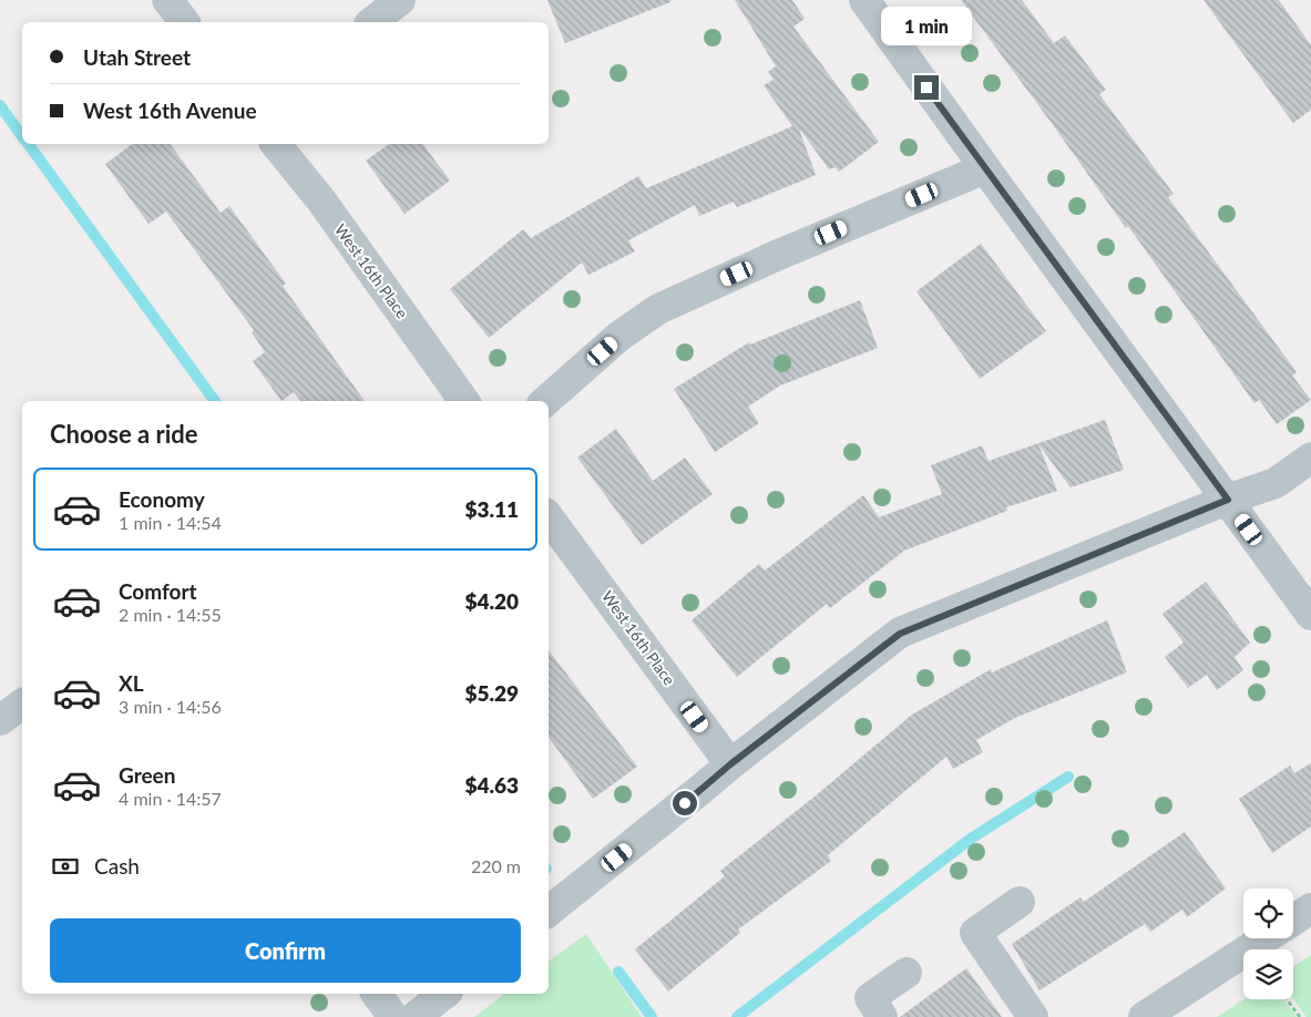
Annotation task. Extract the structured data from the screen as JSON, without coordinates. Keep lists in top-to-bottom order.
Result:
{
  "streets": {
    "street": ["West 16th Place"]
  },
  "page": {
    "bubble": "1 min",
    "banner": ["Utah Street", "West 16th Avenue"],
    "heading": "Choose a ride",
    "list": [
      {
        "name": "Economy",
        "note": "1 min · 14:54",
        "value": "$3.11"
      },
      {
        "name": "Comfort",
        "note": "2 min · 14:55",
        "value": "$4.20"
      },
      {
        "name": "XL",
        "note": "3 min · 14:56",
        "value": "$5.29"
      },
      {
        "name": "Green",
        "note": "4 min · 14:57",
        "value": "$4.63"
      }
    ],
    "pay": ["Cash", "220 m"],
    "buttons": "Confirm"
  }
}
